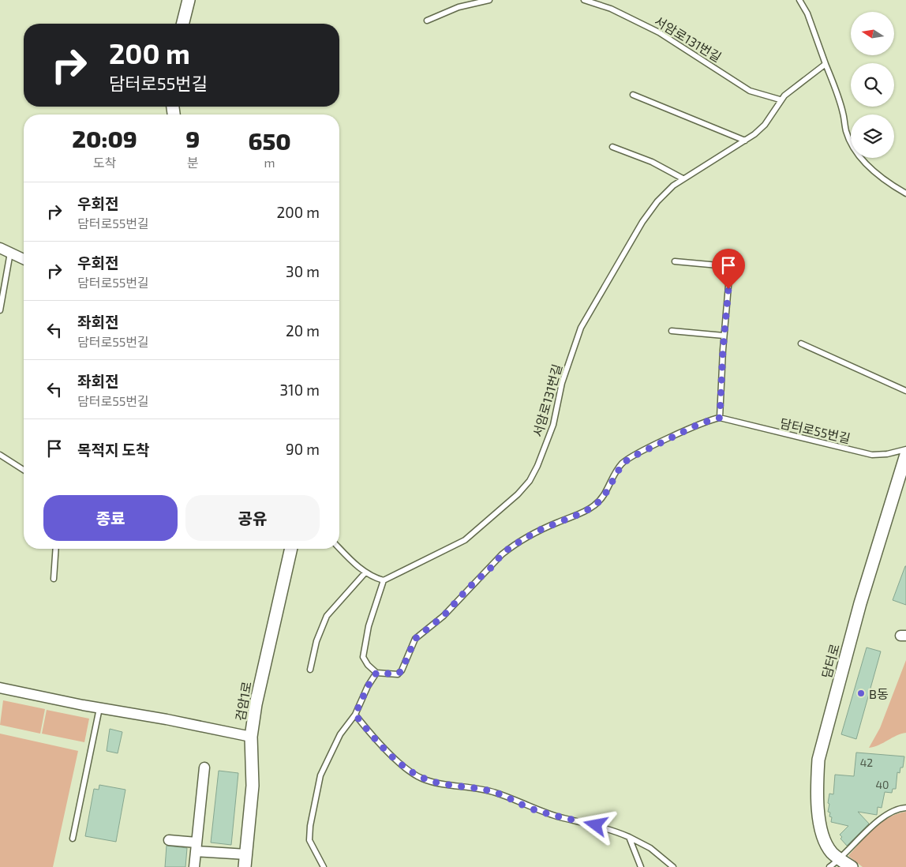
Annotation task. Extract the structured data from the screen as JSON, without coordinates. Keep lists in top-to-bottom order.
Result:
{
  "streets": {
    "street": ["담터로", "검암1로"],
    "lane": ["서암로131번길", "담터로55번길"]
  },
  "places": ["B동"],
  "house_numbers": ["42", "40"],
  "north": "left",
  "page": {
    "turn": ["200 m", "담터로55번길"],
    "eta": [
      "20:09",
      "도착",
      "9",
      "분",
      "650",
      "m"
    ],
    "list": [
      {
        "name": "우회전",
        "note": "담터로55번길",
        "value": "200 m"
      },
      {
        "name": "우회전",
        "note": "담터로55번길",
        "value": "30 m"
      },
      {
        "name": "좌회전",
        "note": "담터로55번길",
        "value": "20 m"
      },
      {
        "name": "좌회전",
        "note": "담터로55번길",
        "value": "310 m"
      },
      {
        "name": "목적지 도착",
        "value": "90 m"
      }
    ],
    "buttons": ["종료", "공유"]
  }
}
